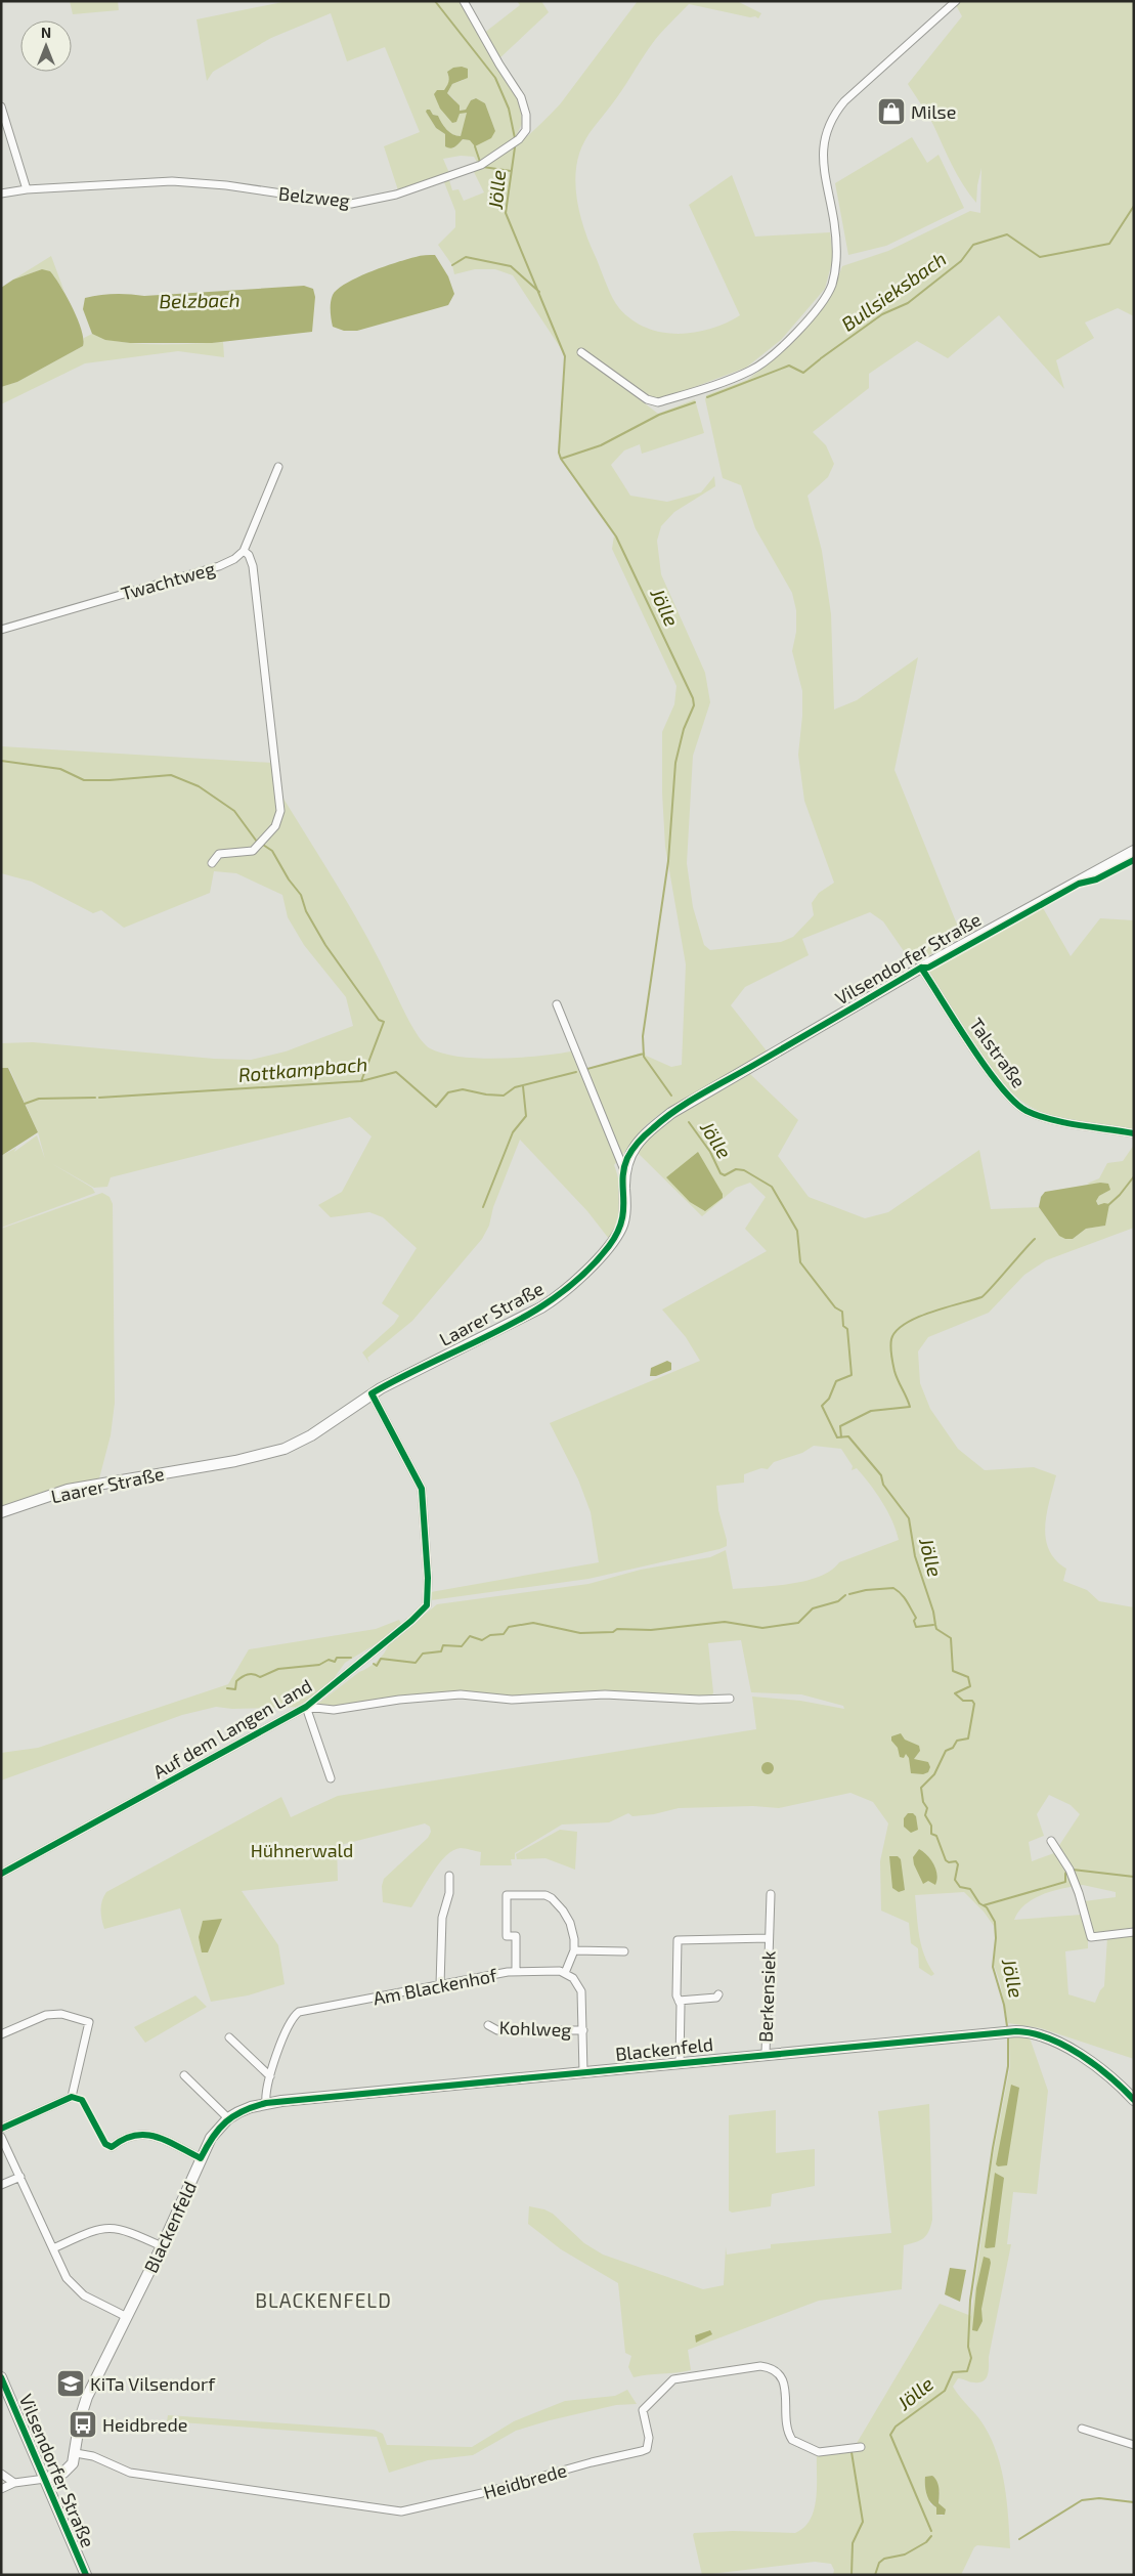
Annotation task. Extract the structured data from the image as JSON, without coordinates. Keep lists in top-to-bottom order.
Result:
{
  "streets": {
    "street": [
      "Belzweg",
      "Twachtweg",
      "Vilsendorfer Straße",
      "Talstraße",
      "Laarer Straße",
      "Auf dem Langen Land",
      "Am Blackenhof",
      "Berkensiek",
      "Kohlweg",
      "Blackenfeld",
      "Heidbrede"
    ]
  },
  "crossings": [
    ["Vilsendorfer Straße", "Talstraße"],
    ["Vilsendorfer Straße", "Laarer Straße"],
    ["Laarer Straße", "Auf dem Langen Land"],
    ["Am Blackenhof", "Blackenfeld"],
    ["Berkensiek", "Blackenfeld"],
    ["Blackenfeld", "Heidbrede"]
  ],
  "districts": ["BLACKENFELD"],
  "water": [
    "Jölle",
    "Bullsieksbach",
    "Belzbach",
    "Rottkampbach"
  ],
  "parks": ["Hühnerwald"],
  "places": {
    "shop": ["Milse"],
    "school or university": ["KiTa Vilsendorf"],
    "bus stop": ["Heidbrede"]
  },
  "north": "top"
}
